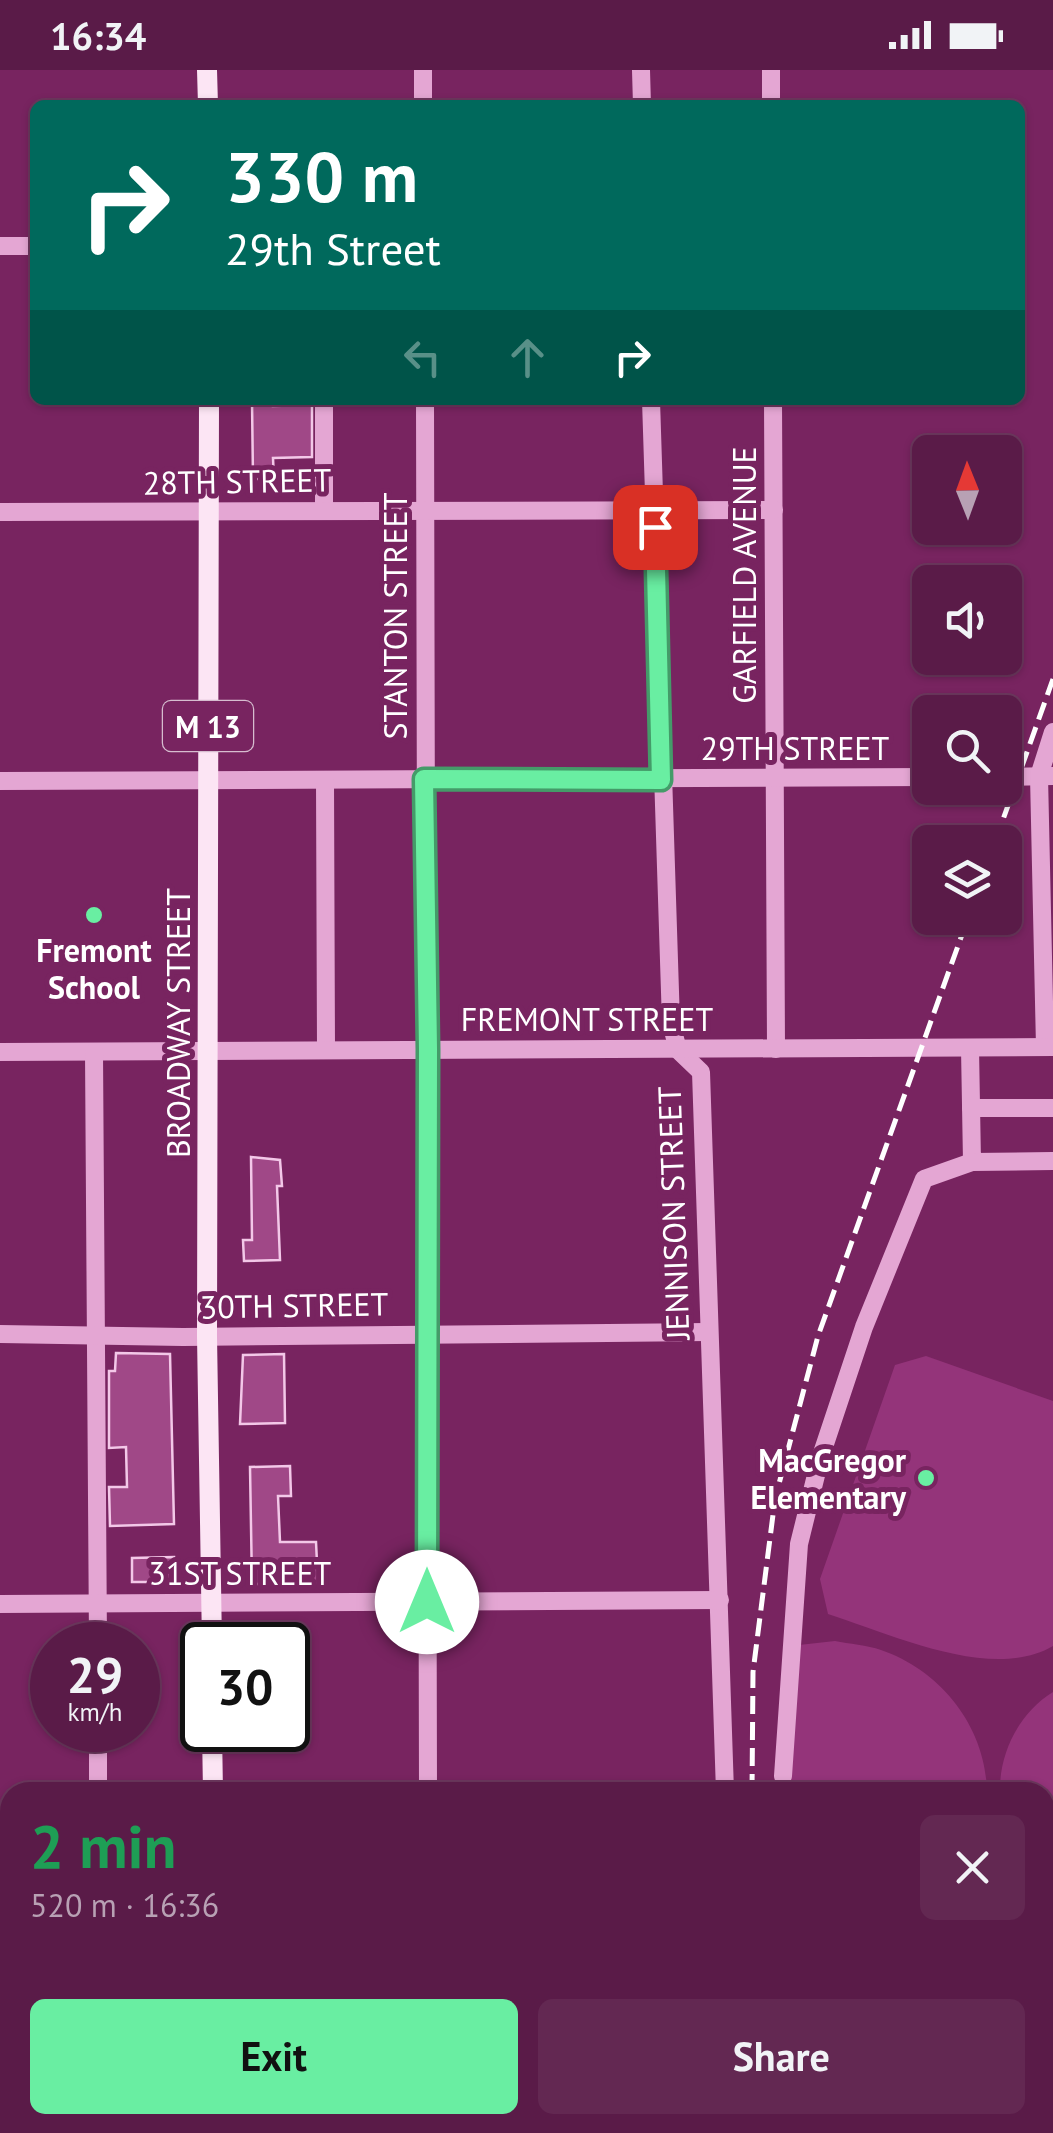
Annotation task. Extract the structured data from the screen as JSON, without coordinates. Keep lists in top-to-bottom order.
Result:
{
  "streets": {
    "main road": ["M 13", "BROADWAY STREET"],
    "street": [
      "28TH STREET",
      "GARFIELD AVENUE",
      "STANTON STREET",
      "29TH STREET",
      "FREMONT STREET",
      "JENNISON STREET",
      "30TH STREET",
      "31ST STREET"
    ]
  },
  "crossings": [
    ["28TH STREET", "GARFIELD AVENUE"],
    ["28TH STREET", "STANTON STREET"],
    ["28TH STREET", "BROADWAY STREET"],
    ["28TH STREET", "JENNISON STREET"],
    ["GARFIELD AVENUE", "29TH STREET"],
    ["GARFIELD AVENUE", "FREMONT STREET"],
    ["STANTON STREET", "29TH STREET"],
    ["STANTON STREET", "FREMONT STREET"],
    ["STANTON STREET", "30TH STREET"],
    ["STANTON STREET", "31ST STREET"],
    ["29TH STREET", "BROADWAY STREET"],
    ["29TH STREET", "JENNISON STREET"],
    ["FREMONT STREET", "BROADWAY STREET"],
    ["FREMONT STREET", "JENNISON STREET"],
    ["BROADWAY STREET", "30TH STREET"],
    ["BROADWAY STREET", "31ST STREET"],
    ["JENNISON STREET", "30TH STREET"],
    ["JENNISON STREET", "31ST STREET"]
  ],
  "places": ["Fremont School", "MacGregor Elementary"],
  "north": "top",
  "page": {
    "status": "16:34",
    "turn": ["330 m", "29th Street"],
    "speed": "29 km/h",
    "limit": "30",
    "heading": ["2 min", "520 m · 16:36"],
    "buttons": ["Exit", "Share"]
  }
}
